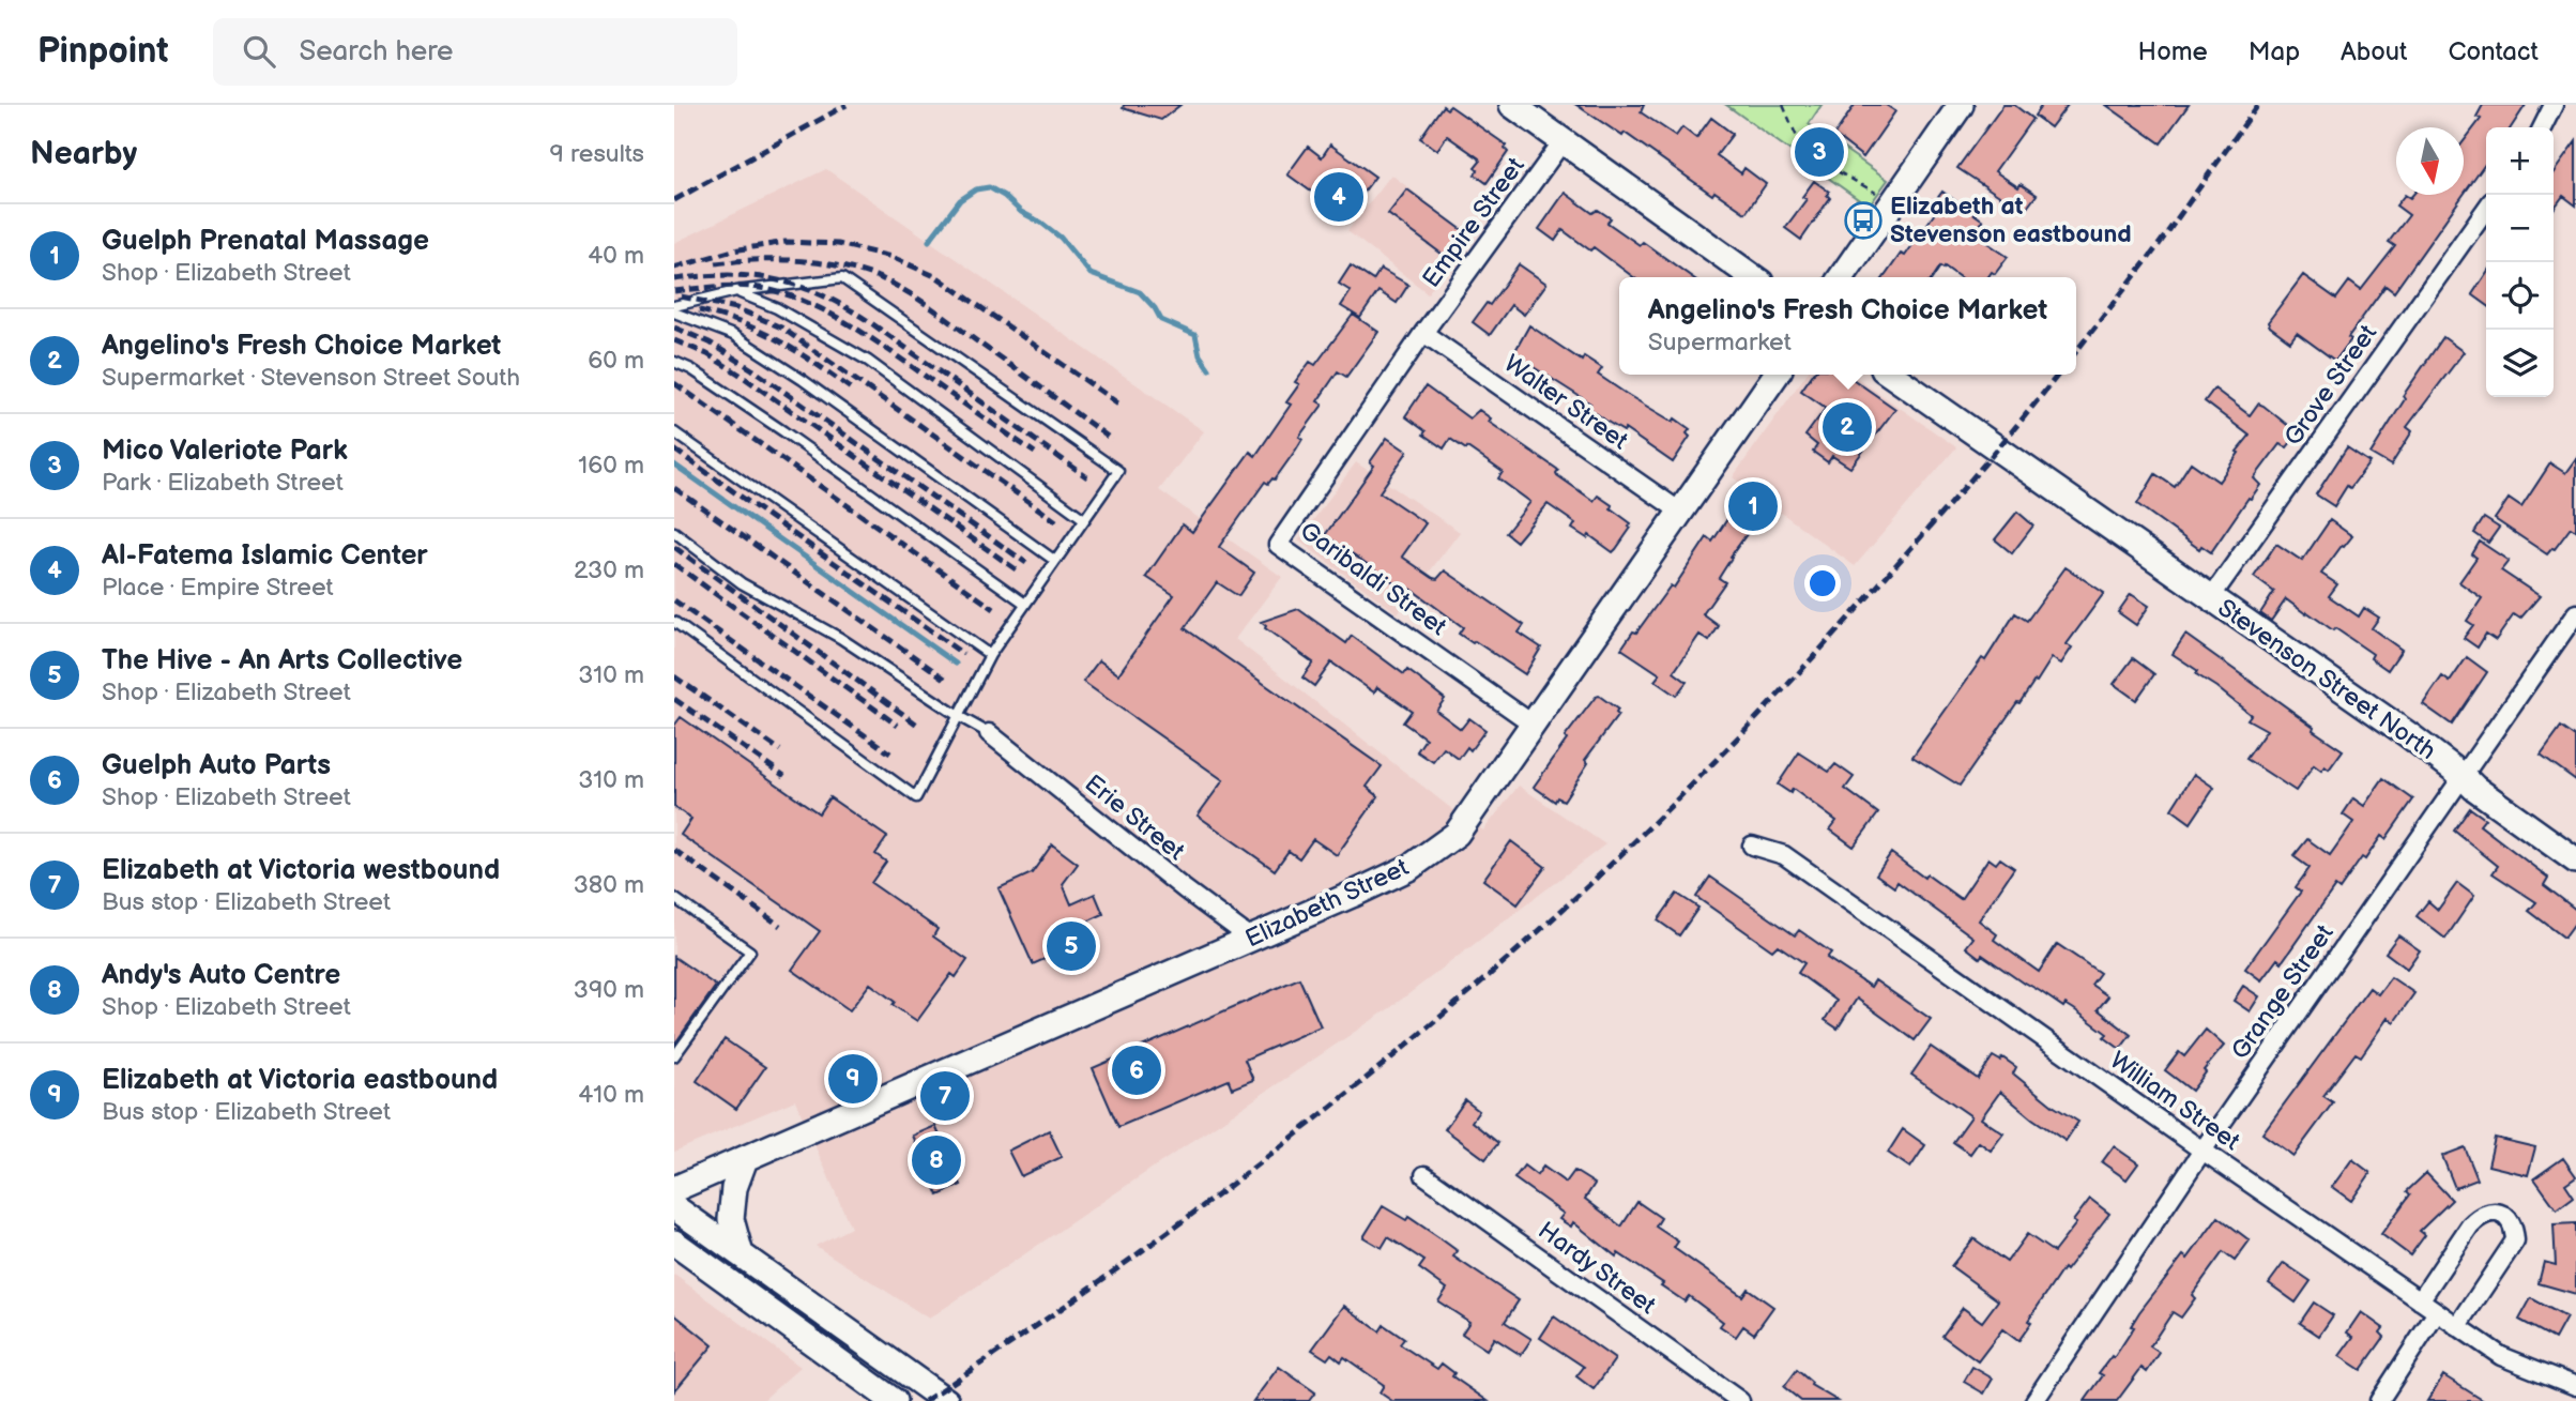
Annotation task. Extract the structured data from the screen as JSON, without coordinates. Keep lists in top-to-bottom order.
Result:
{
  "streets": {
    "main road": ["Stevenson Street North", "Elizabeth Street"],
    "street": [
      "Empire Street",
      "Grove Street",
      "Walter Street",
      "Garibaldi Street",
      "Erie Street",
      "Grange Street",
      "William Street",
      "Hardy Street"
    ]
  },
  "crossings": [
    ["Empire Street", "Walter Street"],
    ["Empire Street", "Garibaldi Street"],
    ["Grove Street", "Stevenson Street North"],
    ["Walter Street", "Garibaldi Street"],
    ["Walter Street", "Elizabeth Street"],
    ["Garibaldi Street", "Elizabeth Street"],
    ["Stevenson Street North", "Grange Street"],
    ["Erie Street", "Elizabeth Street"],
    ["Grange Street", "William Street"]
  ],
  "places": {
    "bus stop": ["Elizabeth at Stevenson eastbound"]
  },
  "north": "bottom",
  "page": {
    "header": "Pinpoint",
    "search": "Search here",
    "nav": [
      "Home",
      "Map",
      "About",
      "Contact"
    ],
    "heading": ["Nearby", "9 results"],
    "pins": [
      "3",
      "4",
      "2",
      "1",
      "5",
      "6",
      "9",
      "7",
      "8"
    ],
    "map_buttons": ["+", "−"],
    "list": [
      {
        "mark": "1",
        "name": "Guelph Prenatal Massage",
        "note": "Shop · Elizabeth Street",
        "value": "40 m"
      },
      {
        "mark": "2",
        "name": "Angelino's Fresh Choice Market",
        "note": "Supermarket · Stevenson Street South",
        "value": "60 m"
      },
      {
        "mark": "3",
        "name": "Mico Valeriote Park",
        "note": "Park · Elizabeth Street",
        "value": "160 m"
      },
      {
        "mark": "4",
        "name": "Al-Fatema Islamic Center",
        "note": "Place · Empire Street",
        "value": "230 m"
      },
      {
        "mark": "5",
        "name": "The Hive - An Arts Collective",
        "note": "Shop · Elizabeth Street",
        "value": "310 m"
      },
      {
        "mark": "6",
        "name": "Guelph Auto Parts",
        "note": "Shop · Elizabeth Street",
        "value": "310 m"
      },
      {
        "mark": "7",
        "name": "Elizabeth at Victoria westbound",
        "note": "Bus stop · Elizabeth Street",
        "value": "380 m"
      },
      {
        "mark": "8",
        "name": "Andy's Auto Centre",
        "note": "Shop · Elizabeth Street",
        "value": "390 m"
      },
      {
        "mark": "9",
        "name": "Elizabeth at Victoria eastbound",
        "note": "Bus stop · Elizabeth Street",
        "value": "410 m"
      }
    ],
    "popup": ["Angelino's Fresh Choice Market", "Supermarket"]
  }
}
